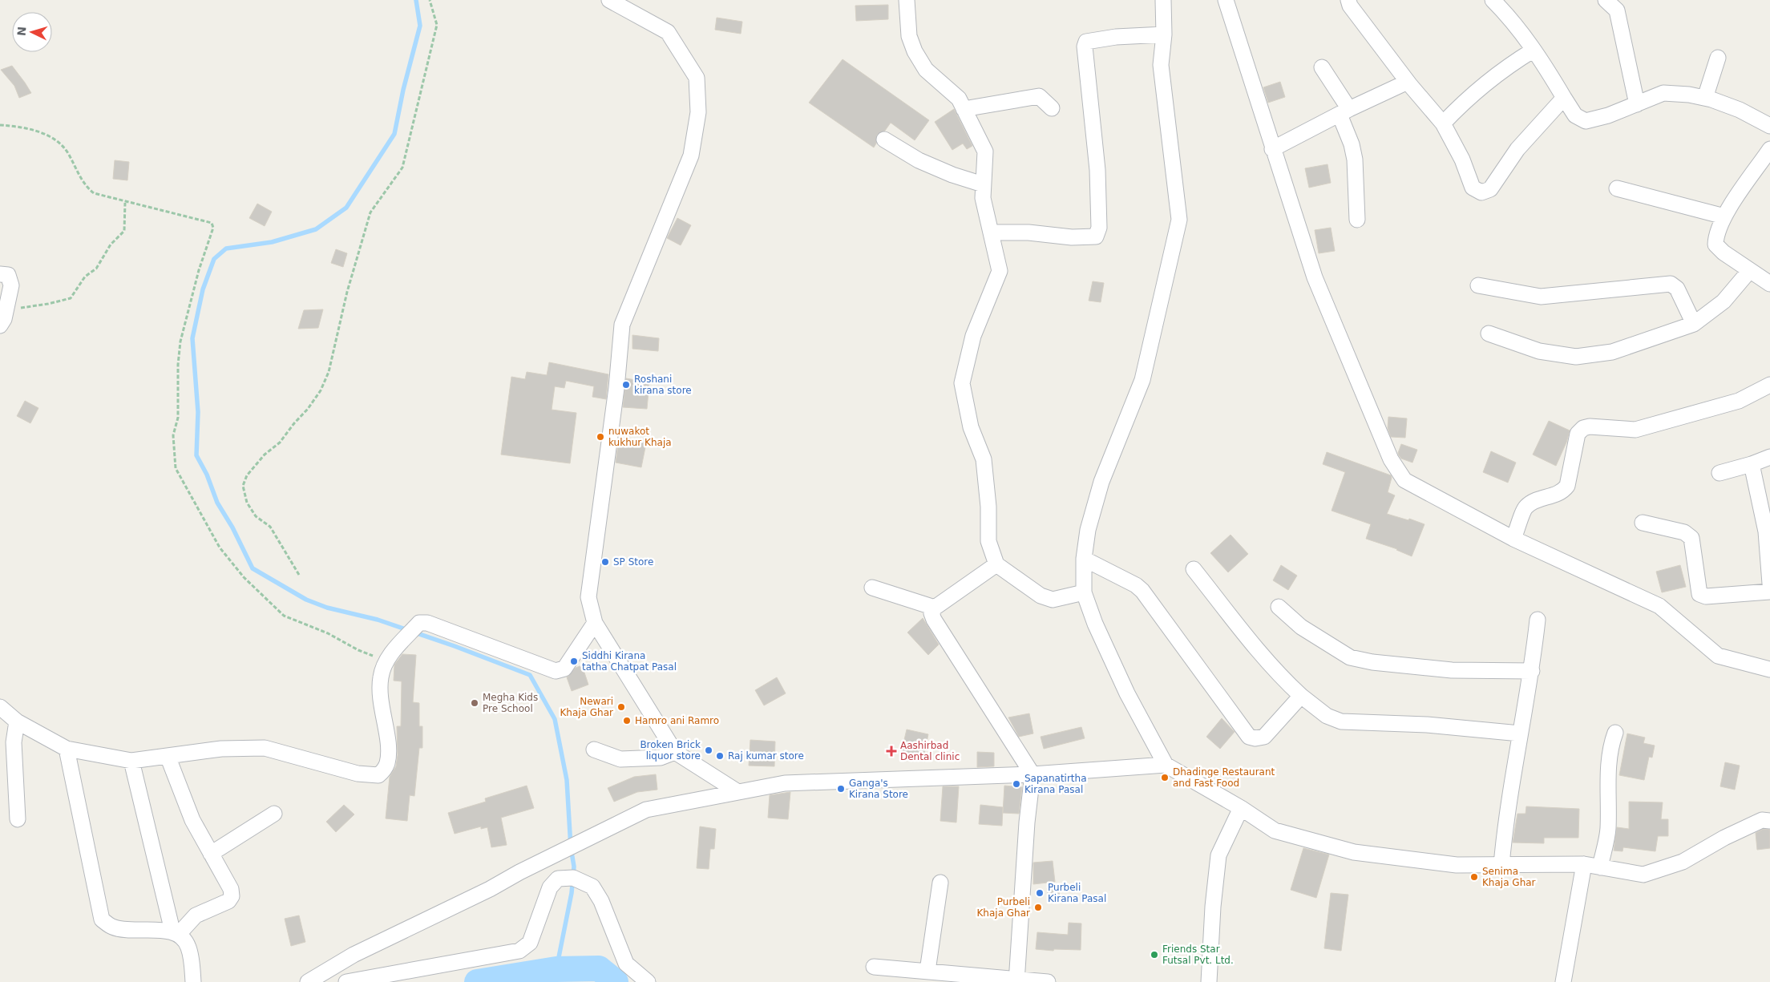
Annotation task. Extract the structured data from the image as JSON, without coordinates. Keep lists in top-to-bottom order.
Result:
{
  "places": {
    "other": [
      "Roshani kirana store",
      "nuwakot kukhur Khaja",
      "SP Store",
      "Siddhi Kirana tatha Chatpat Pasal",
      "Megha Kids Pre School",
      "Newari Khaja Ghar",
      "Hamro ani Ramro",
      "Broken Brick liquor store",
      "Raj kumar store",
      "Dhadinge Restaurant and Fast Food",
      "Sapanatirtha Kirana Pasal",
      "Ganga's Kirana Store",
      "Senima Khaja Ghar",
      "Purbeli Kirana Pasal",
      "Purbeli Khaja Ghar",
      "Friends Star Futsal Pvt. Ltd."
    ],
    "health": ["Aashirbad Dental clinic"]
  },
  "north": "left"
}
